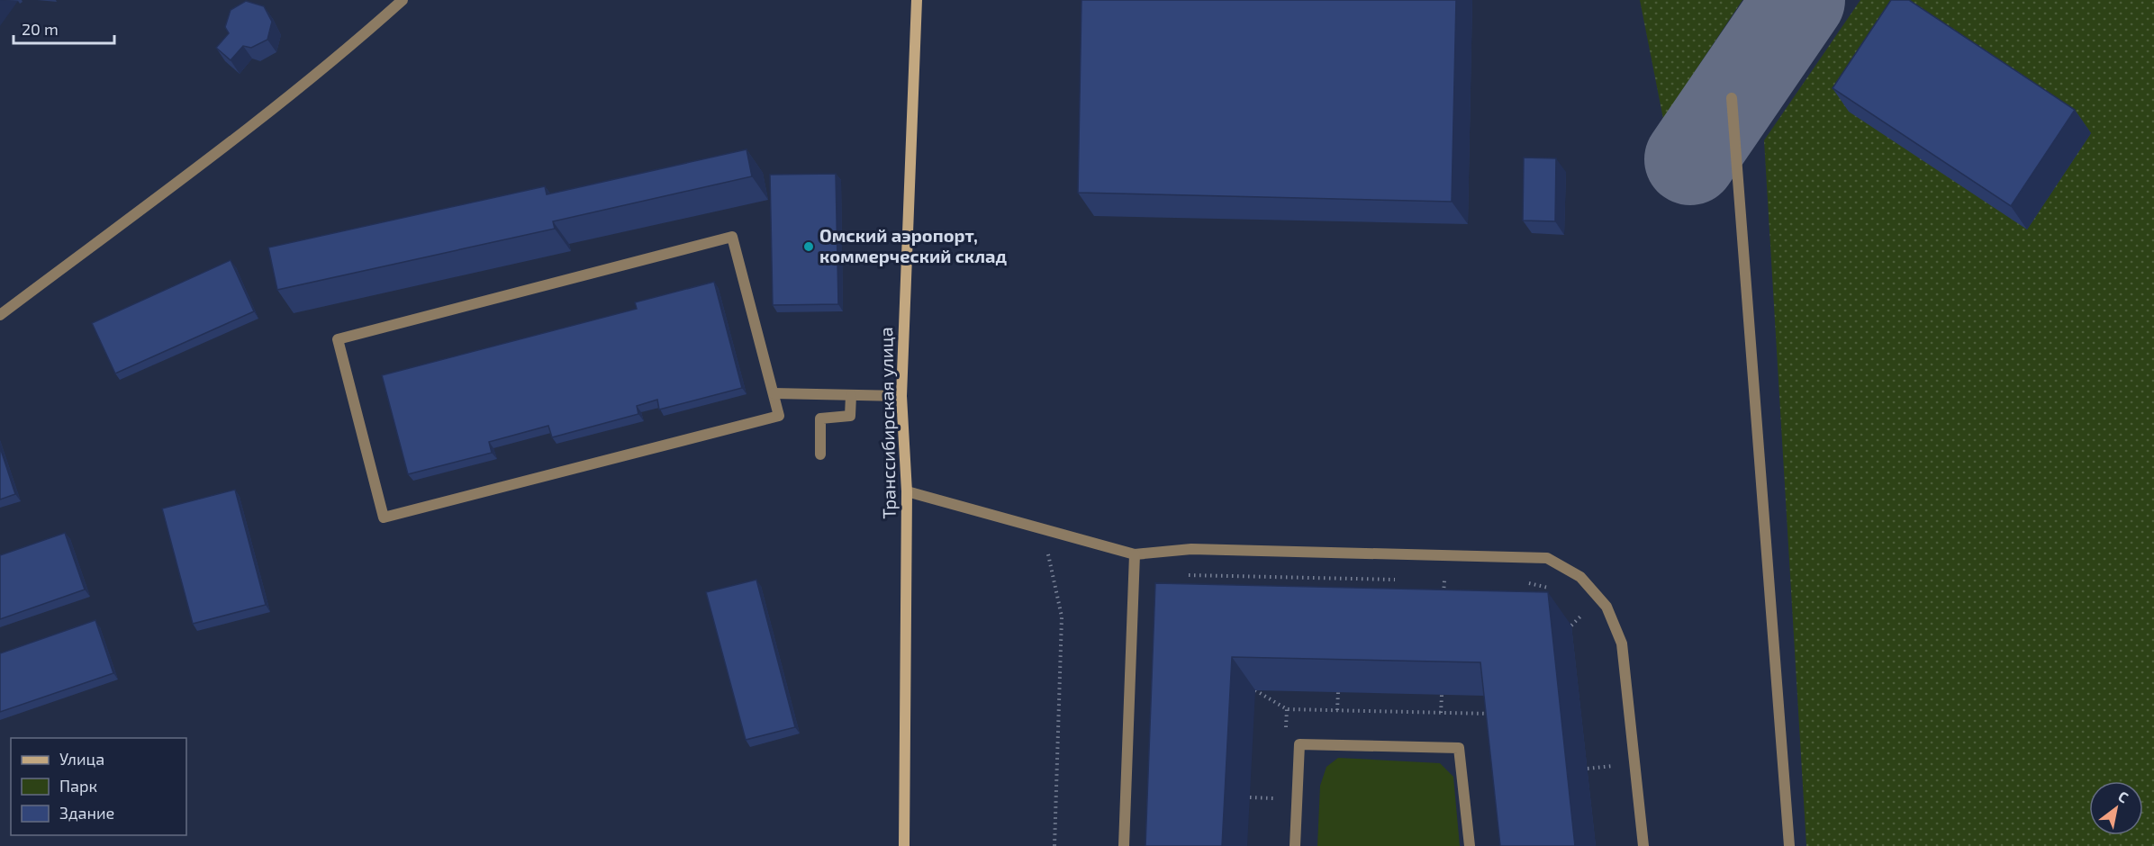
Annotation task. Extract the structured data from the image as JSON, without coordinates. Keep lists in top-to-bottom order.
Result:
{
  "streets": {
    "main road": ["Транссибирская улица"]
  },
  "places": ["Омский аэропорт, коммерческий склад"],
  "legend": ["Улица", "Парк", "Здание"],
  "scale_bar": "20 m",
  "north": "top right"
}
